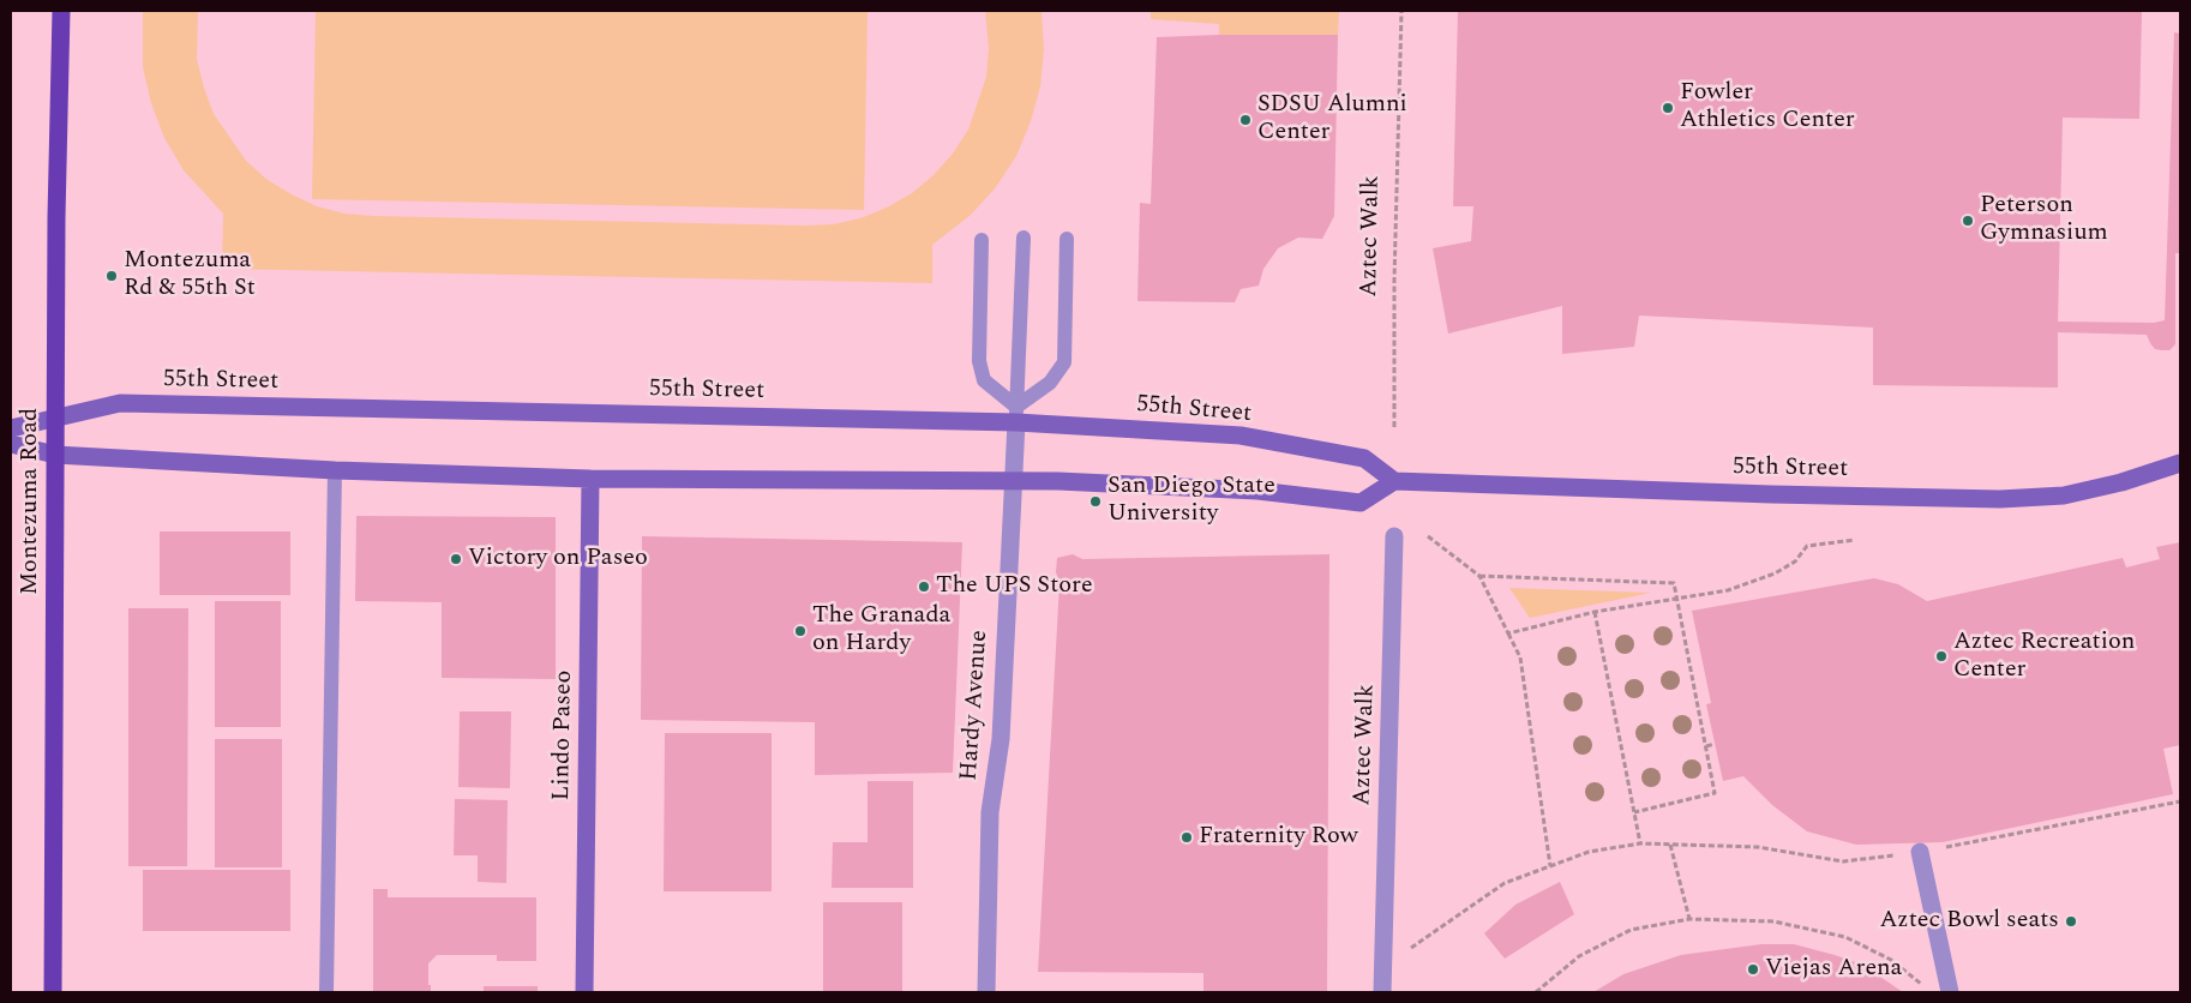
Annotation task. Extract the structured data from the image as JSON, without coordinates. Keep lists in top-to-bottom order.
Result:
{
  "streets": {
    "main road": ["Montezuma Road"],
    "street": [
      "Aztec Walk",
      "55th Street",
      "Hardy Avenue",
      "Lindo Paseo"
    ]
  },
  "crossings": [
    ["55th Street", "Montezuma Road"],
    ["55th Street", "Hardy Avenue"]
  ],
  "places": [
    "Fowler Athletics Center",
    "SDSU Alumni Center",
    "Peterson Gymnasium",
    "Montezuma Rd & 55th St",
    "San Diego State University",
    "Victory on Paseo",
    "The UPS Store",
    "The Granada on Hardy",
    "Aztec Recreation Center",
    "Fraternity Row",
    "Aztec Bowl seats",
    "Viejas Arena"
  ]
}
